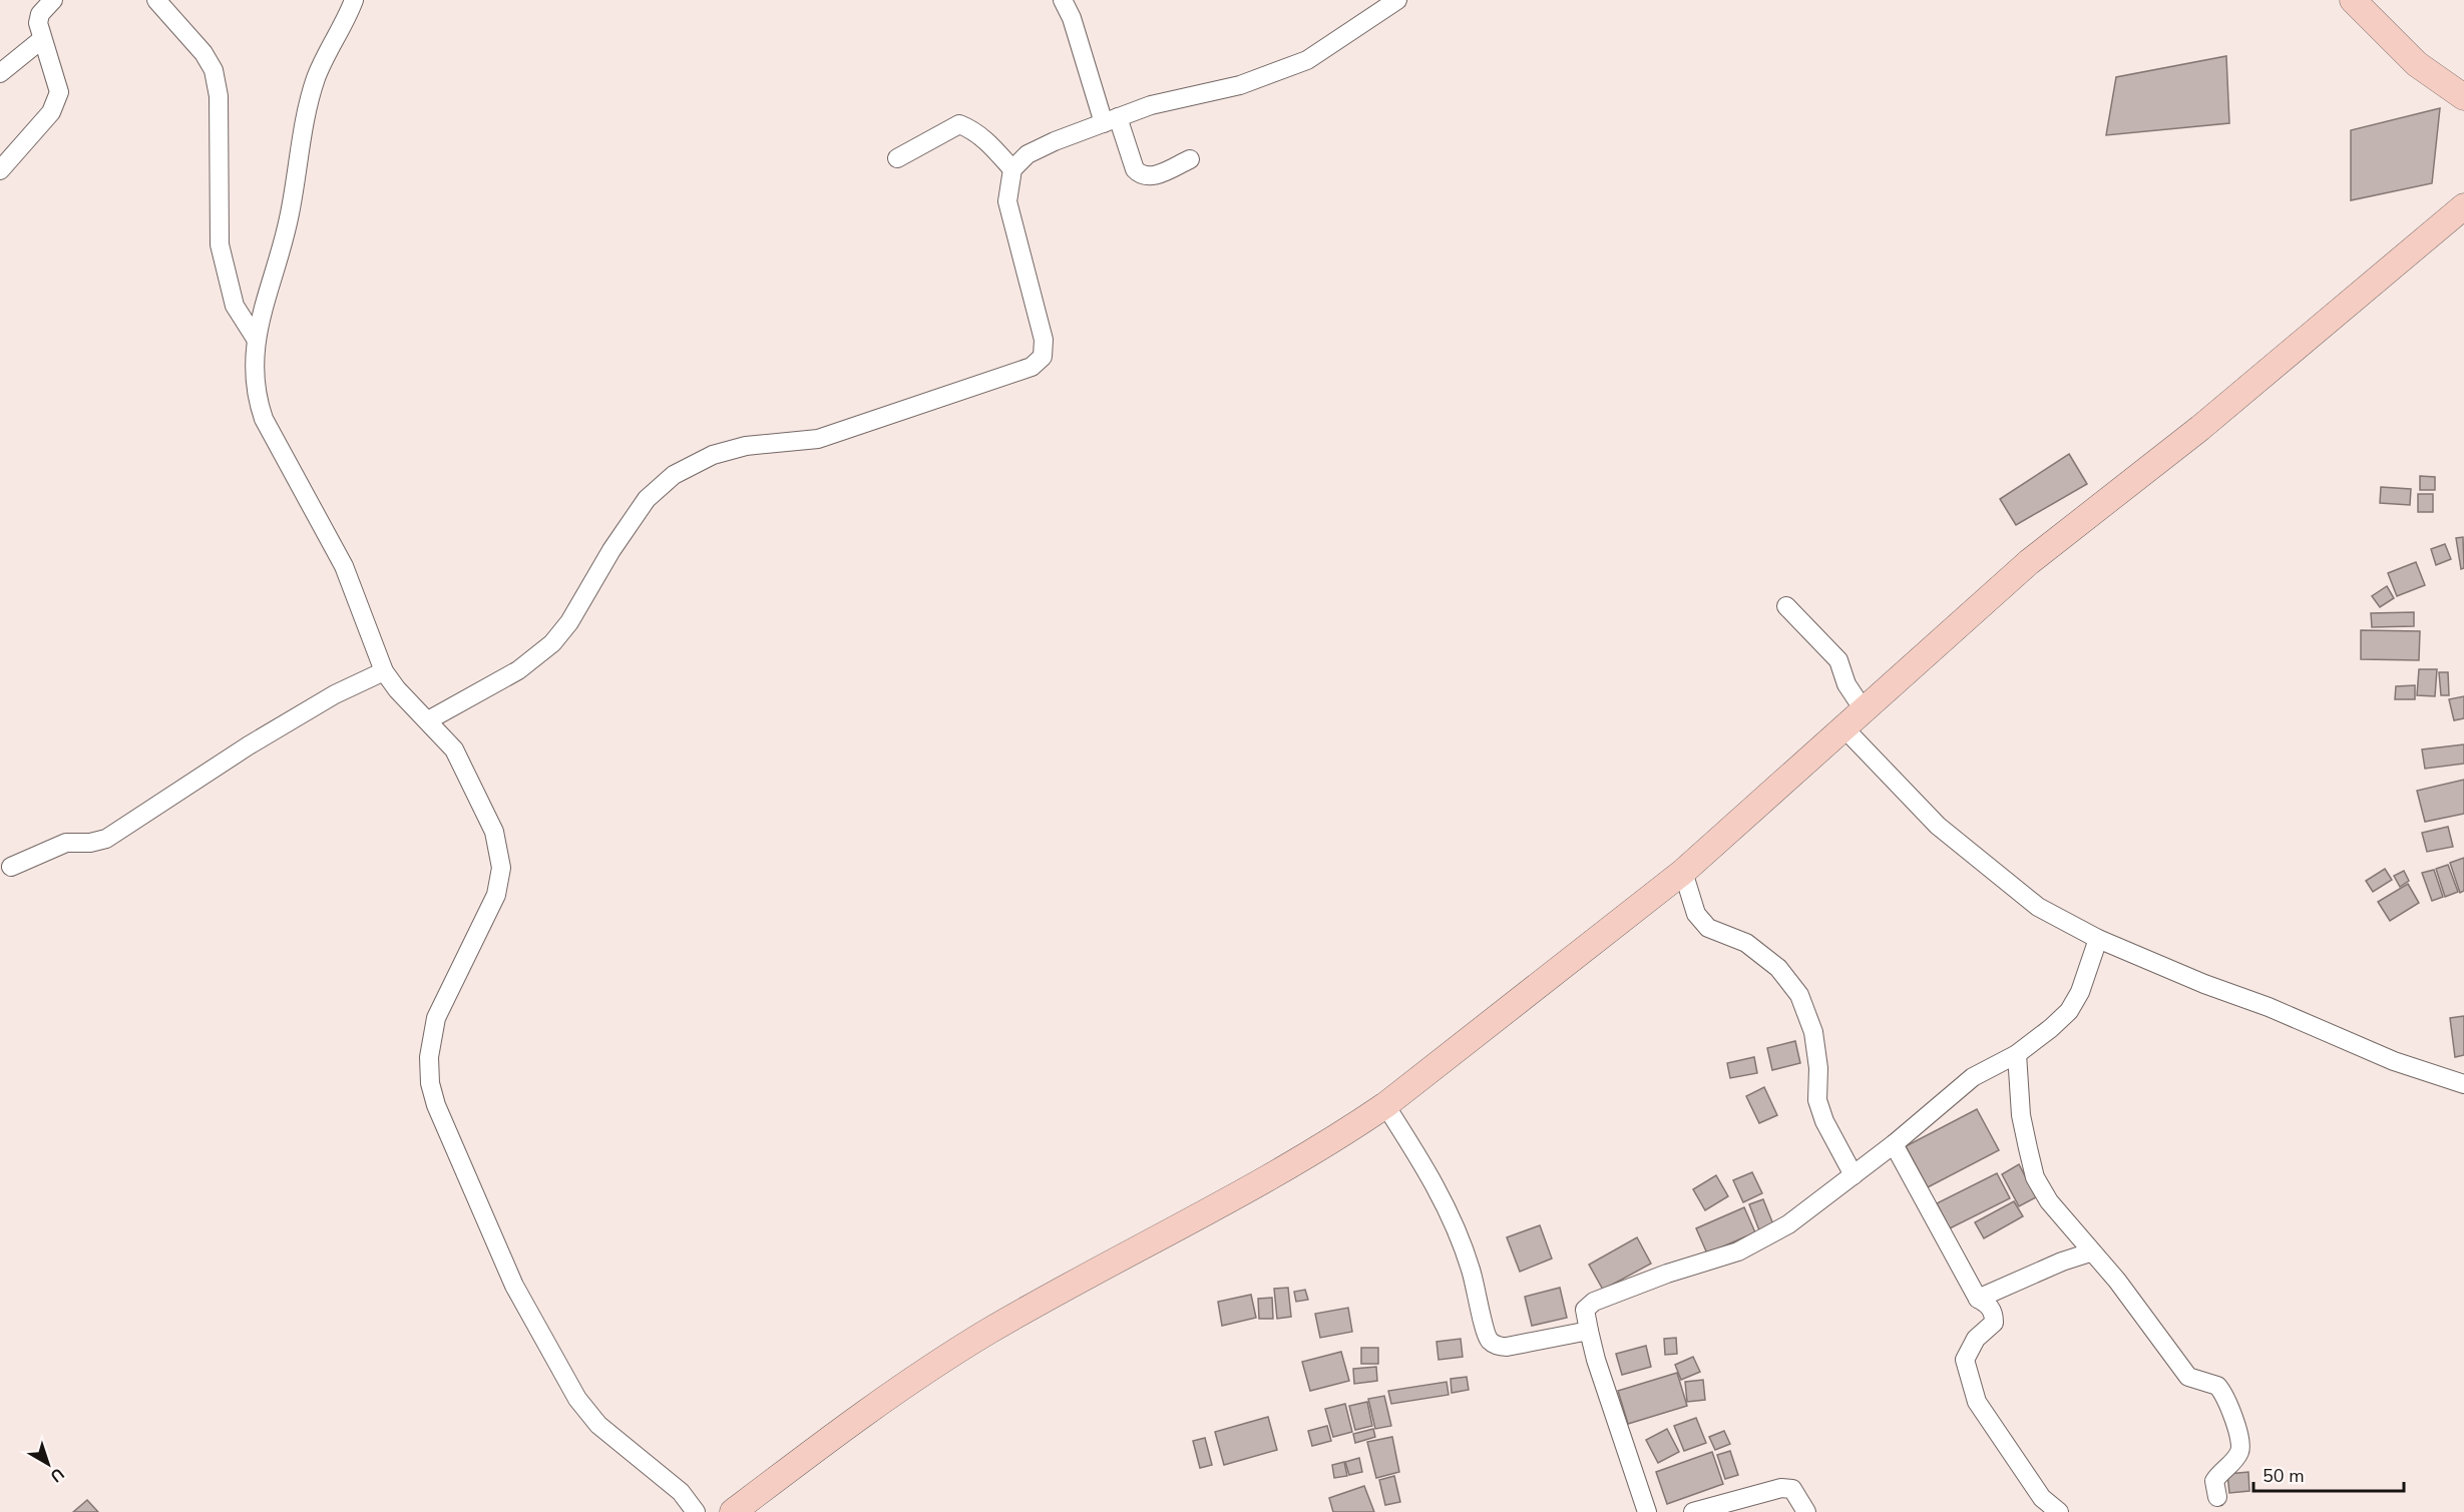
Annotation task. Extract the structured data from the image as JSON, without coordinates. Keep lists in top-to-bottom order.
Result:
{
  "scale_bar": "50 m",
  "north": "bottom right"
}
